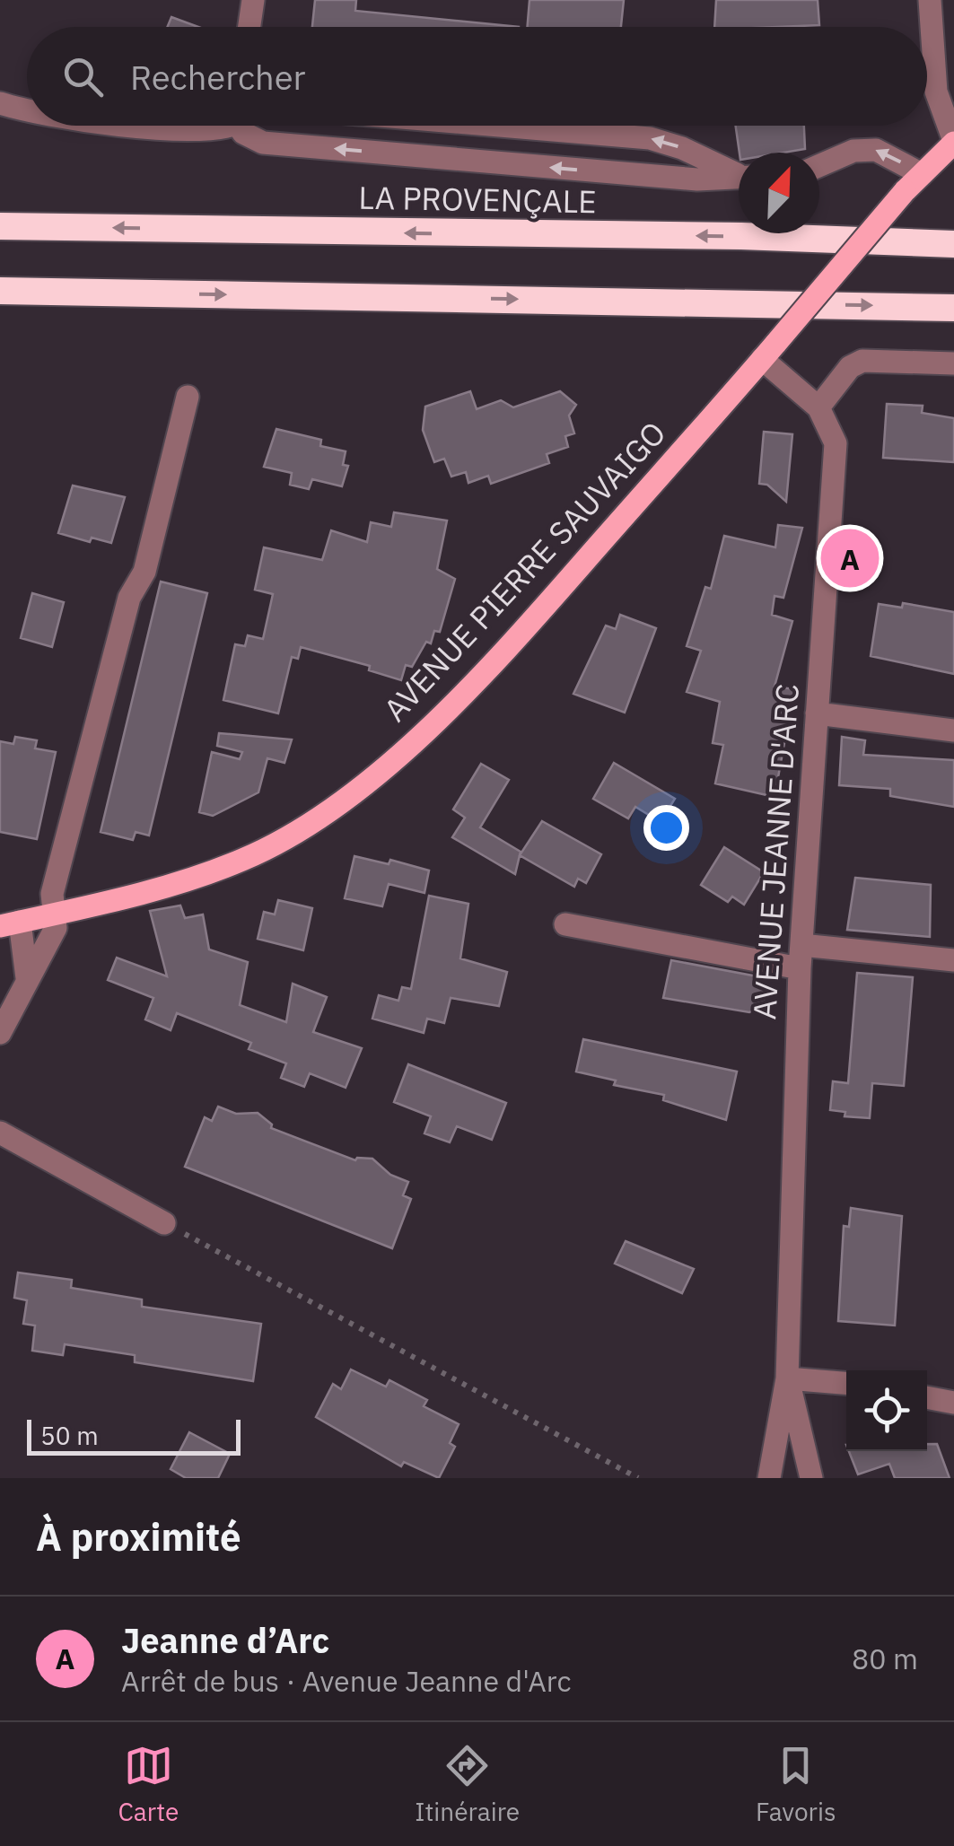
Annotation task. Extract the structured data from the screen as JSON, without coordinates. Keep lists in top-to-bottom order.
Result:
{
  "streets": {
    "highway": ["LA PROVENÇALE"],
    "main road": ["AVENUE PIERRE SAUVAIGO"],
    "street": ["AVENUE JEANNE D'ARC"]
  },
  "crossings": [
    ["AVENUE PIERRE SAUVAIGO", "AVENUE JEANNE D'ARC"]
  ],
  "scale_bar": "50 m",
  "north": "top right",
  "page": {
    "search": "Rechercher",
    "pins": "A",
    "scale": "50 m",
    "heading": "À proximité",
    "list": [
      {
        "mark": "A",
        "name": "Jeanne d’Arc",
        "note": "Arrêt de bus · Avenue Jeanne d'Arc",
        "value": "80 m"
      }
    ],
    "nav": ["Carte", "Itinéraire", "Favoris"]
  }
}
